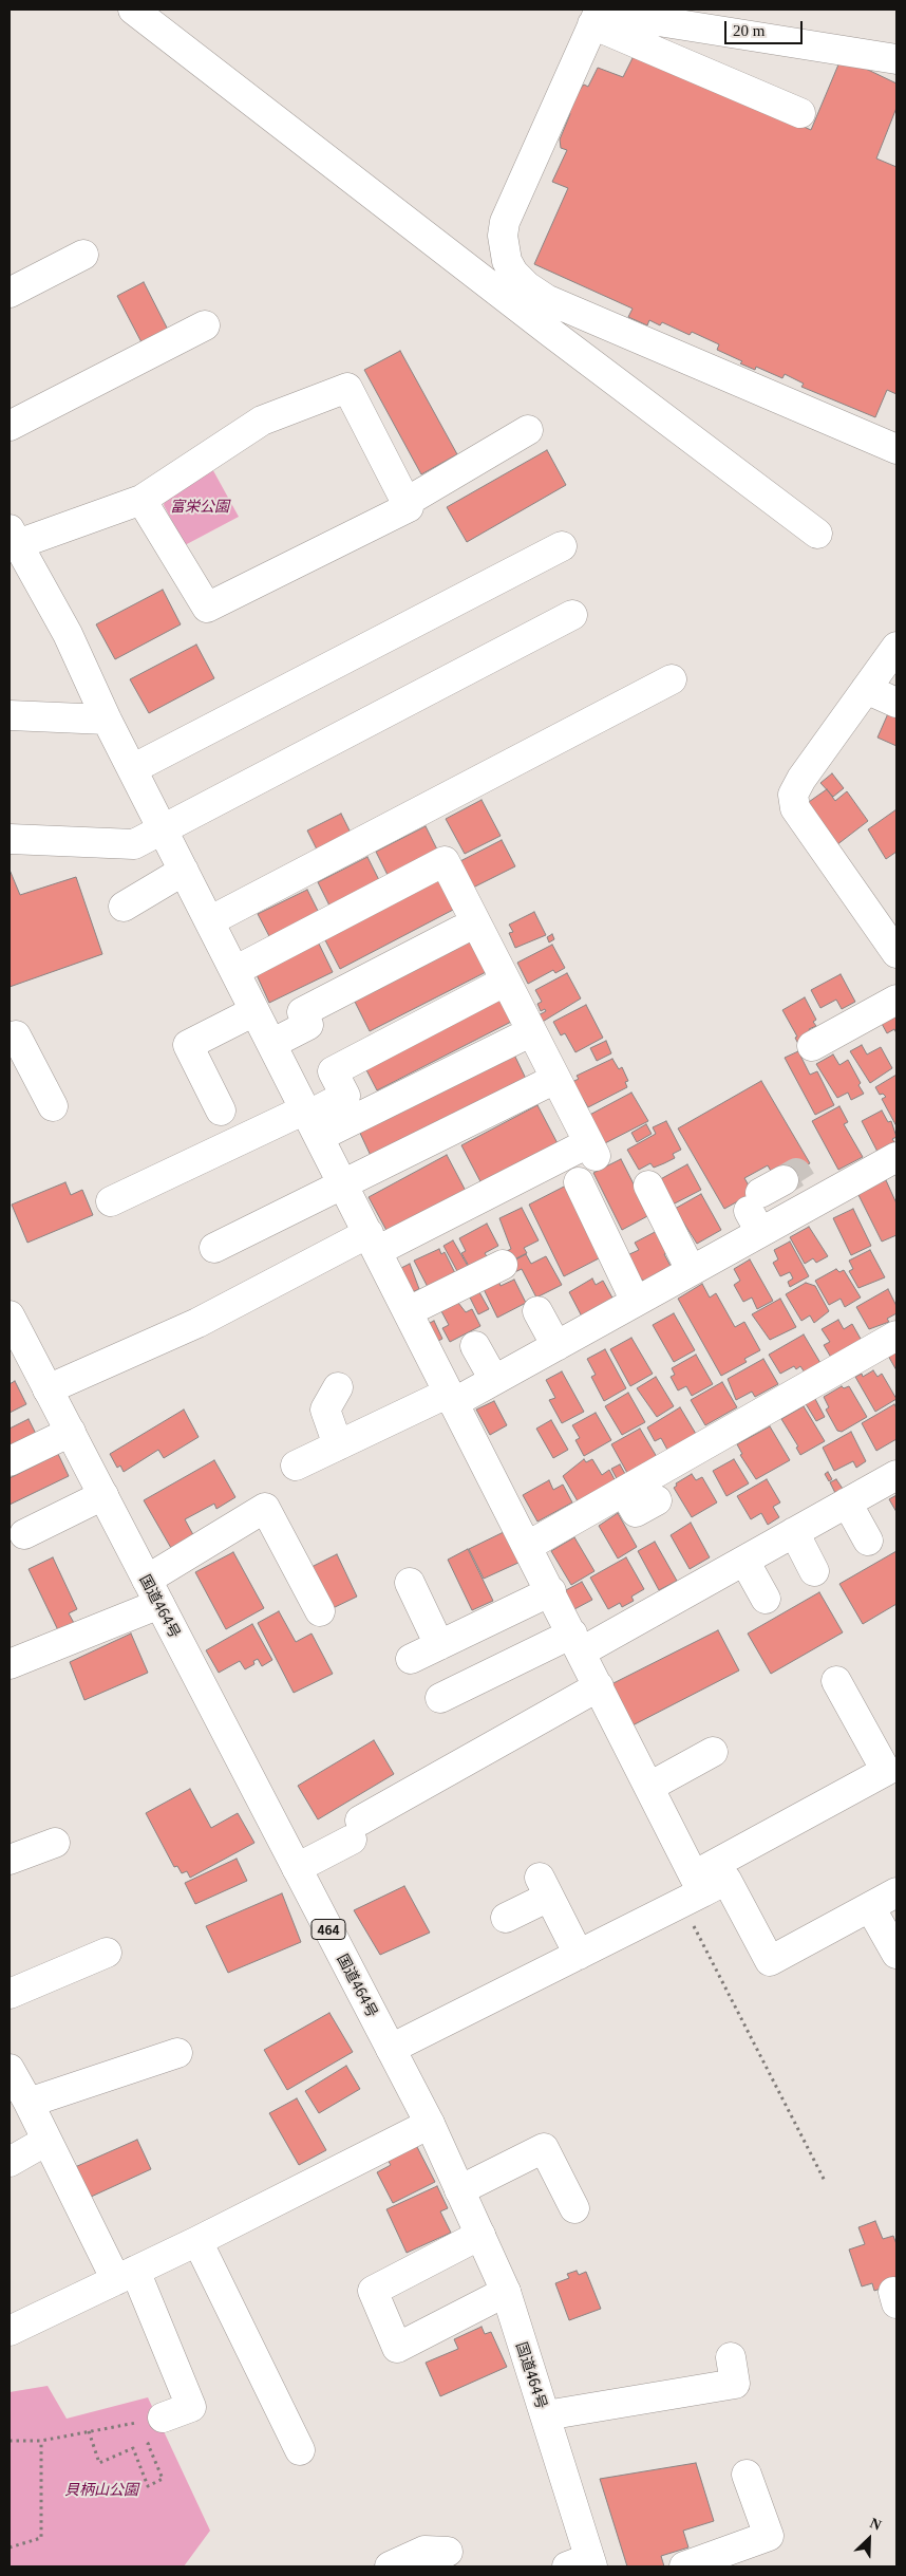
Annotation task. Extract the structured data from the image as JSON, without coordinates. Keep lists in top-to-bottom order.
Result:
{
  "streets": {
    "main road": ["国道464号", "464"]
  },
  "parks": ["富栄公園", "貝柄山公園"],
  "scale_bar": "20 m",
  "north": "top right"
}
